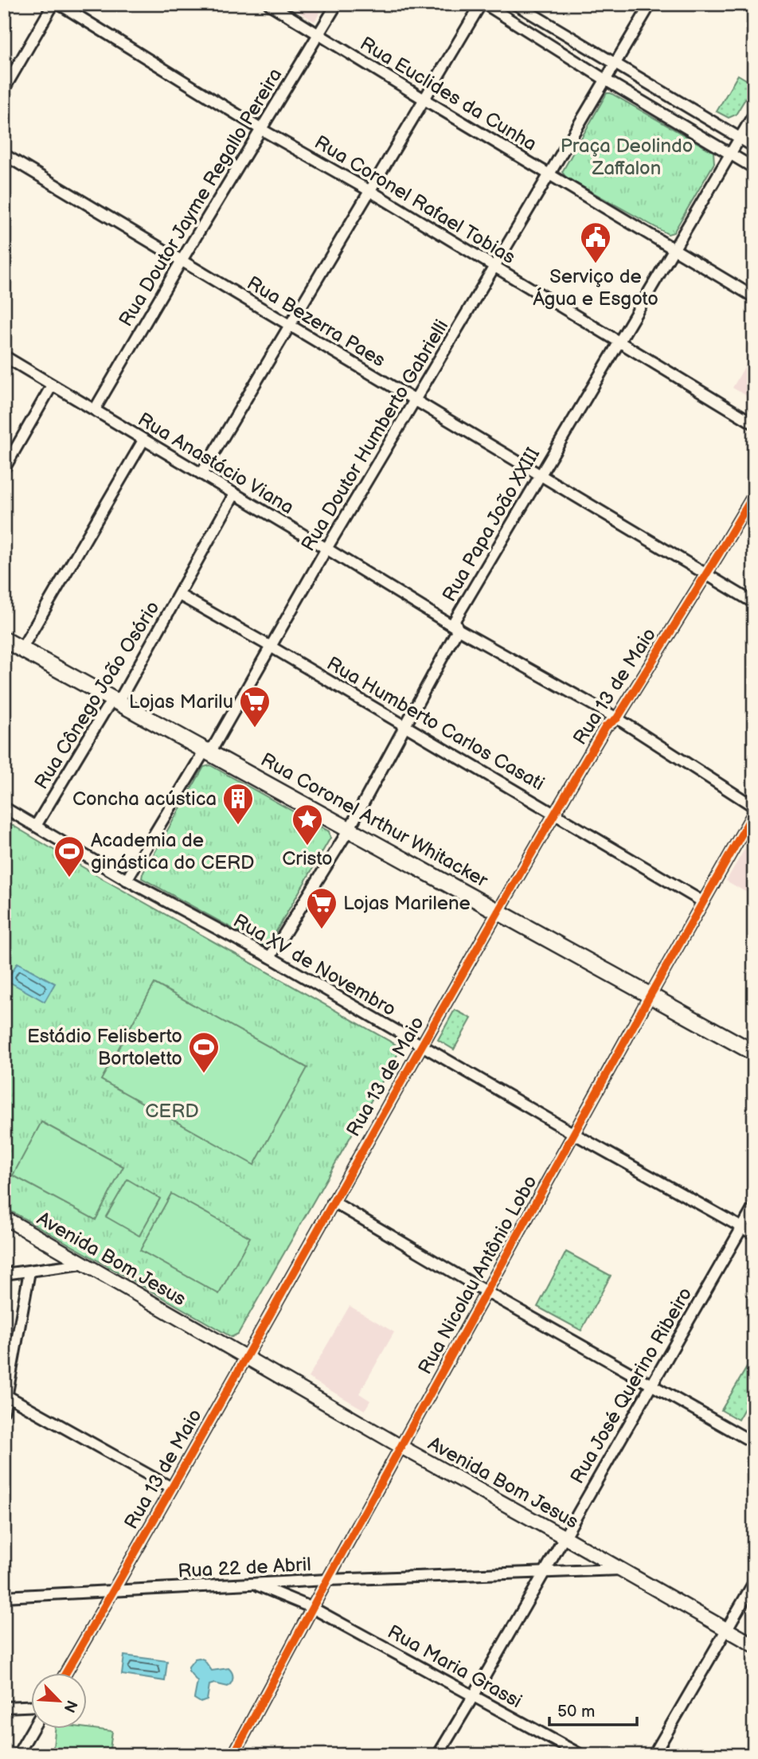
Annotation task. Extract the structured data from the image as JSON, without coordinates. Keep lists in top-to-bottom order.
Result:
{
  "streets": {
    "main road": ["Rua Coronel Arthur Whitacker"],
    "street": [
      "Rua Euclides da Cunha",
      "Rua Doutor Jayme Regallo Pereira",
      "Rua Coronel Rafael Tobias",
      "Rua Bezerra Paes",
      "Rua Doutor Humberto Gabrielli",
      "Rua Anastácio Viana",
      "Rua Papa João XXIII",
      "Rua 13 de Maio",
      "Rua Cônego João Osório",
      "Rua Humberto Carlos Casati",
      "Rua XV de Novembro",
      "Avenida Bom Jesus",
      "Rua Nicolau Antônio Lobo",
      "Rua José Querino Ribeiro",
      "Rua 22 de Abril",
      "Rua Maria Grassi"
    ]
  },
  "crossings": [
    ["Rua Euclides da Cunha", "Rua Doutor Jayme Regallo Pereira"],
    ["Rua Euclides da Cunha", "Rua Doutor Humberto Gabrielli"],
    ["Rua Euclides da Cunha", "Rua Papa João XXIII"],
    ["Rua Doutor Jayme Regallo Pereira", "Rua Coronel Rafael Tobias"],
    ["Rua Doutor Jayme Regallo Pereira", "Rua Bezerra Paes"],
    ["Rua Doutor Jayme Regallo Pereira", "Rua Anastácio Viana"],
    ["Rua Coronel Rafael Tobias", "Rua Doutor Humberto Gabrielli"],
    ["Rua Coronel Rafael Tobias", "Rua Papa João XXIII"],
    ["Rua Bezerra Paes", "Rua Doutor Humberto Gabrielli"],
    ["Rua Bezerra Paes", "Rua Papa João XXIII"],
    ["Rua Bezerra Paes", "Rua 13 de Maio"],
    ["Rua Doutor Humberto Gabrielli", "Rua Anastácio Viana"],
    ["Rua Doutor Humberto Gabrielli", "Rua Humberto Carlos Casati"],
    ["Rua Doutor Humberto Gabrielli", "Rua Coronel Arthur Whitacker"],
    ["Rua Doutor Humberto Gabrielli", "Rua XV de Novembro"],
    ["Rua Anastácio Viana", "Rua Papa João XXIII"],
    ["Rua Anastácio Viana", "Rua 13 de Maio"],
    ["Rua Anastácio Viana", "Rua Cônego João Osório"],
    ["Rua Papa João XXIII", "Rua Humberto Carlos Casati"],
    ["Rua Papa João XXIII", "Rua Coronel Arthur Whitacker"],
    ["Rua Papa João XXIII", "Rua XV de Novembro"],
    ["Rua 13 de Maio", "Rua Humberto Carlos Casati"],
    ["Rua 13 de Maio", "Rua Coronel Arthur Whitacker"],
    ["Rua 13 de Maio", "Rua XV de Novembro"],
    ["Rua 13 de Maio", "Avenida Bom Jesus"],
    ["Rua 13 de Maio", "Rua 22 de Abril"],
    ["Rua Cônego João Osório", "Rua Humberto Carlos Casati"],
    ["Rua Cônego João Osório", "Rua Coronel Arthur Whitacker"],
    ["Rua Cônego João Osório", "Rua XV de Novembro"],
    ["Rua Humberto Carlos Casati", "Rua Nicolau Antônio Lobo"],
    ["Rua Coronel Arthur Whitacker", "Rua Nicolau Antônio Lobo"],
    ["Rua XV de Novembro", "Rua Nicolau Antônio Lobo"],
    ["Rua XV de Novembro", "Rua José Querino Ribeiro"],
    ["Avenida Bom Jesus", "Rua Nicolau Antônio Lobo"],
    ["Avenida Bom Jesus", "Rua José Querino Ribeiro"],
    ["Avenida Bom Jesus", "Rua 22 de Abril"],
    ["Rua Nicolau Antônio Lobo", "Rua 22 de Abril"],
    ["Rua Nicolau Antônio Lobo", "Rua Maria Grassi"],
    ["Rua José Querino Ribeiro", "Rua 22 de Abril"],
    ["Rua José Querino Ribeiro", "Rua Maria Grassi"],
    ["Rua 22 de Abril", "Rua Maria Grassi"]
  ],
  "parks": ["Praça Deolindo Zaffalon", "CERD"],
  "places": {
    "public building": ["Serviço de Água e Esgoto"],
    "supermarket": ["Lojas Marilu", "Lojas Marilene"],
    "building": ["Concha acústica"],
    "place": ["Cristo"],
    "sports": ["Academia de ginástica do CERD", "Estádio Felisberto Bortoletto"]
  },
  "scale_bar": "50 m",
  "north": "bottom right"
}
